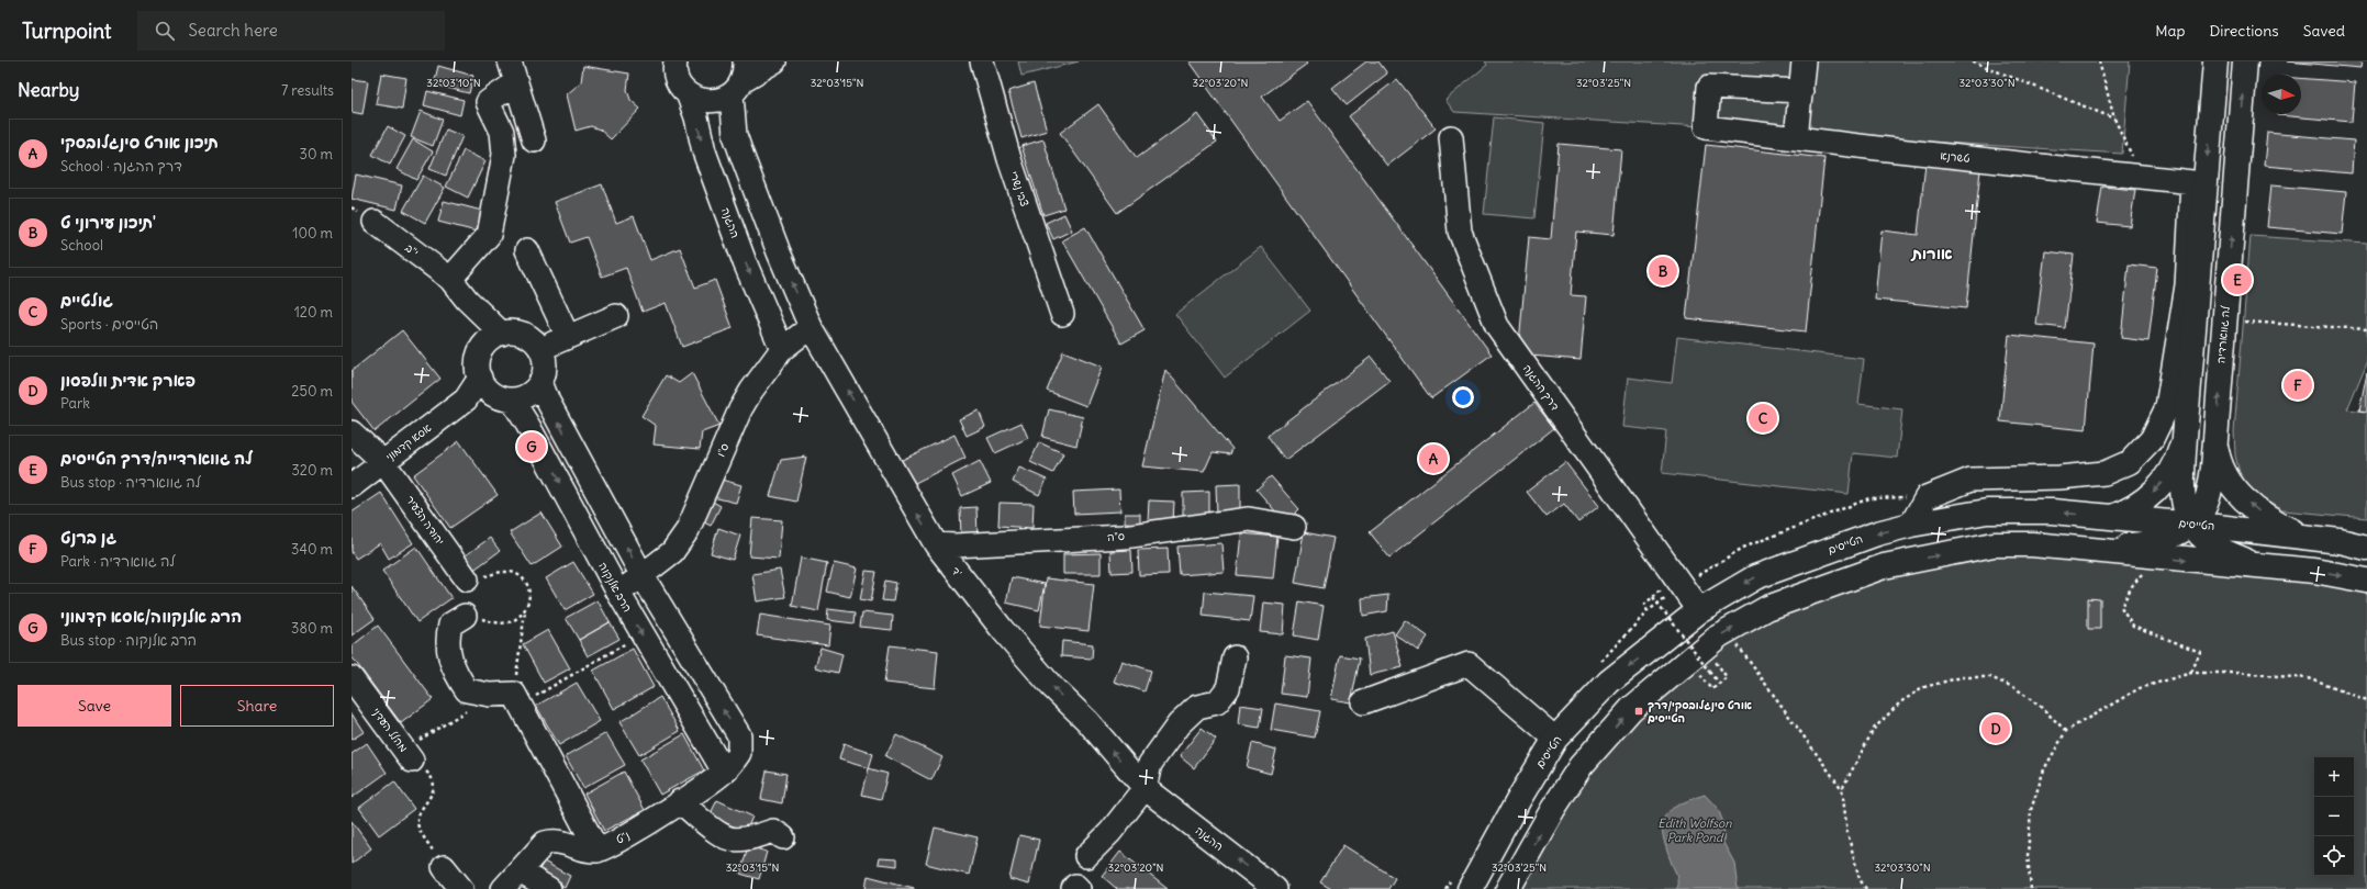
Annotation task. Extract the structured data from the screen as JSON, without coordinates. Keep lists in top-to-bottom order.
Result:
{
  "streets": {
    "main road": ["לה גווארדיה", "הטייסים"],
    "street": [
      "טשרנא",
      "צבי נשרי",
      "ההגנה",
      "י\"ב",
      "דרך ההגנה",
      "אסא קדמוני",
      "ס\"ו",
      "יהודה הצעיר",
      "ס\"ה",
      "ד'",
      "הרב אלנקוה",
      "מהלל העדני",
      "נ\"ט"
    ]
  },
  "crossings": [
    ["ההגנה", "ס\"ו"],
    ["ההגנה", "ד'"],
    ["לה גווארדיה", "הטייסים"],
    ["דרך ההגנה", "הטייסים"],
    ["אסא קדמוני", "יהודה הצעיר"],
    ["אסא קדמוני", "הרב אלנקוה"],
    ["ס\"ו", "ד'"],
    ["ס\"ו", "נ\"ט"],
    ["ס\"ה", "ד'"],
    ["הרב אלנקוה", "נ\"ט"]
  ],
  "one_way": ["ד'", "נ\"ט"],
  "districts": ["אורות"],
  "water": ["Edith Wolfson Park Pond"],
  "places": {
    "transit": ["אורט סינגלובסקי/דרך הטייסים"]
  },
  "north": "right",
  "page": {
    "header": "Turnpoint",
    "search": "Search here",
    "nav": ["Map", "Directions", "Saved"],
    "heading": ["Nearby", "7 results"],
    "list": [
      {
        "mark": "A",
        "name": "תיכון אורט סינגלובסקי",
        "note": "School · דרך ההגנה",
        "value": "30 m"
      },
      {
        "mark": "B",
        "name": "תיכון עירוני ט'",
        "note": "School",
        "value": "100 m"
      },
      {
        "mark": "C",
        "name": "גולטיים",
        "note": "Sports · הטייסים",
        "value": "120 m"
      },
      {
        "mark": "D",
        "name": "פארק אדית וולפסון",
        "note": "Park",
        "value": "250 m"
      },
      {
        "mark": "E",
        "name": "לה גווארדייה/דרך הטייסים",
        "note": "Bus stop · לה גווארדיה",
        "value": "320 m"
      },
      {
        "mark": "F",
        "name": "גן ברנט",
        "note": "Park · לה גווארדיה",
        "value": "340 m"
      },
      {
        "mark": "G",
        "name": "הרב אלנקווה/אסא קדמוני",
        "note": "Bus stop · הרב אלנקוה",
        "value": "380 m"
      }
    ],
    "pins": [
      "B",
      "E",
      "F",
      "C",
      "G",
      "A",
      "D"
    ],
    "buttons": ["Save", "Share"],
    "map_buttons": ["+", "−"]
  },
  "coordinates": [
    "32°03'10\"N",
    "32°03'15\"N",
    "32°03'20\"N",
    "32°03'25\"N",
    "32°03'30\"N"
  ]
}
